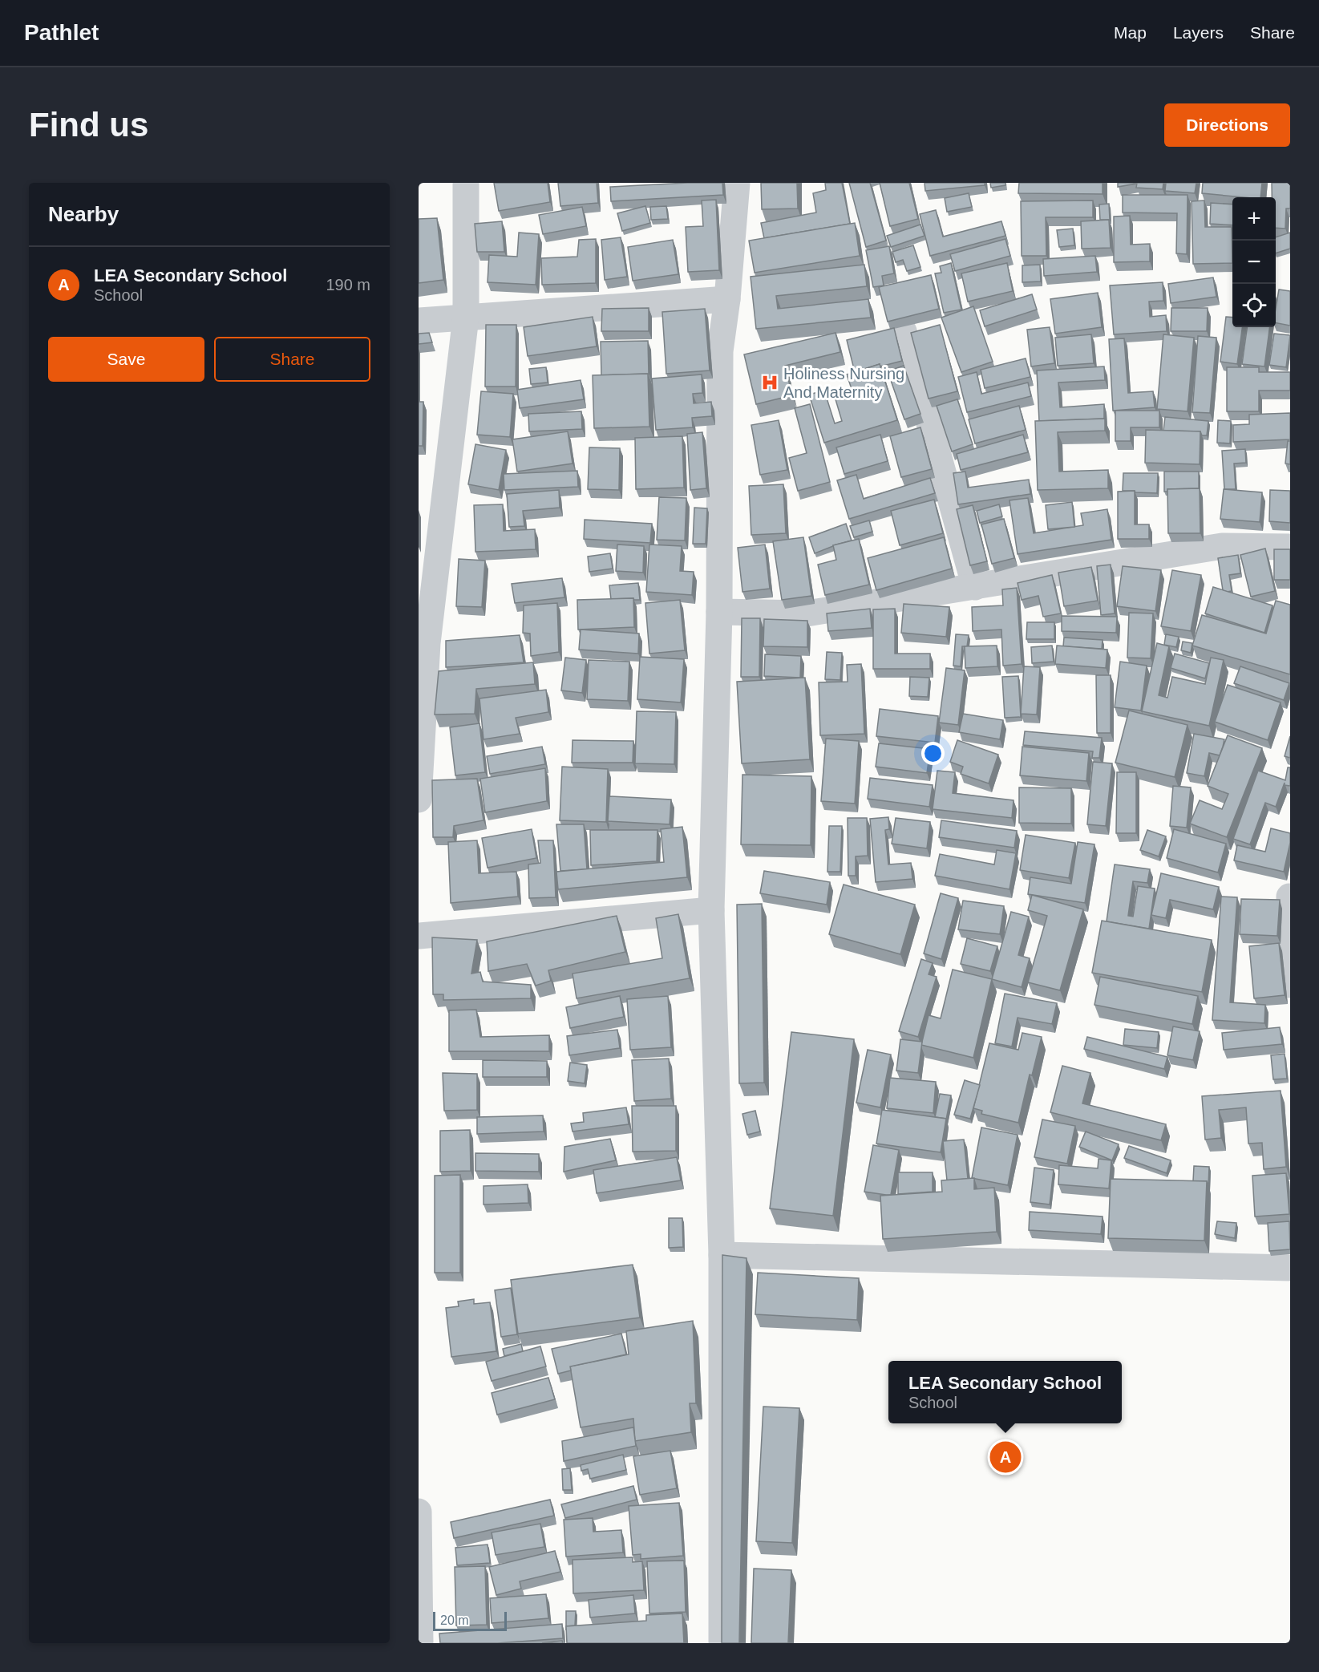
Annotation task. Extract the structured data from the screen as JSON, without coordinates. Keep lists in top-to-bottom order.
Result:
{
  "places": {
    "hospital": ["Holiness Nursing And Maternity"]
  },
  "scale_bar": "20 m",
  "page": {
    "header": "Pathlet",
    "nav": ["Map", "Layers", "Share"],
    "buttons": [
      "Directions",
      ["Save", "Share"]
    ],
    "title": "Find us",
    "heading": "Nearby",
    "map_buttons": ["+", "−"],
    "list": [
      {
        "mark": "A",
        "name": "LEA Secondary School",
        "note": "School",
        "value": "190 m"
      }
    ],
    "popup": ["LEA Secondary School", "School"],
    "pins": "A",
    "scale": "20 m"
  }
}
